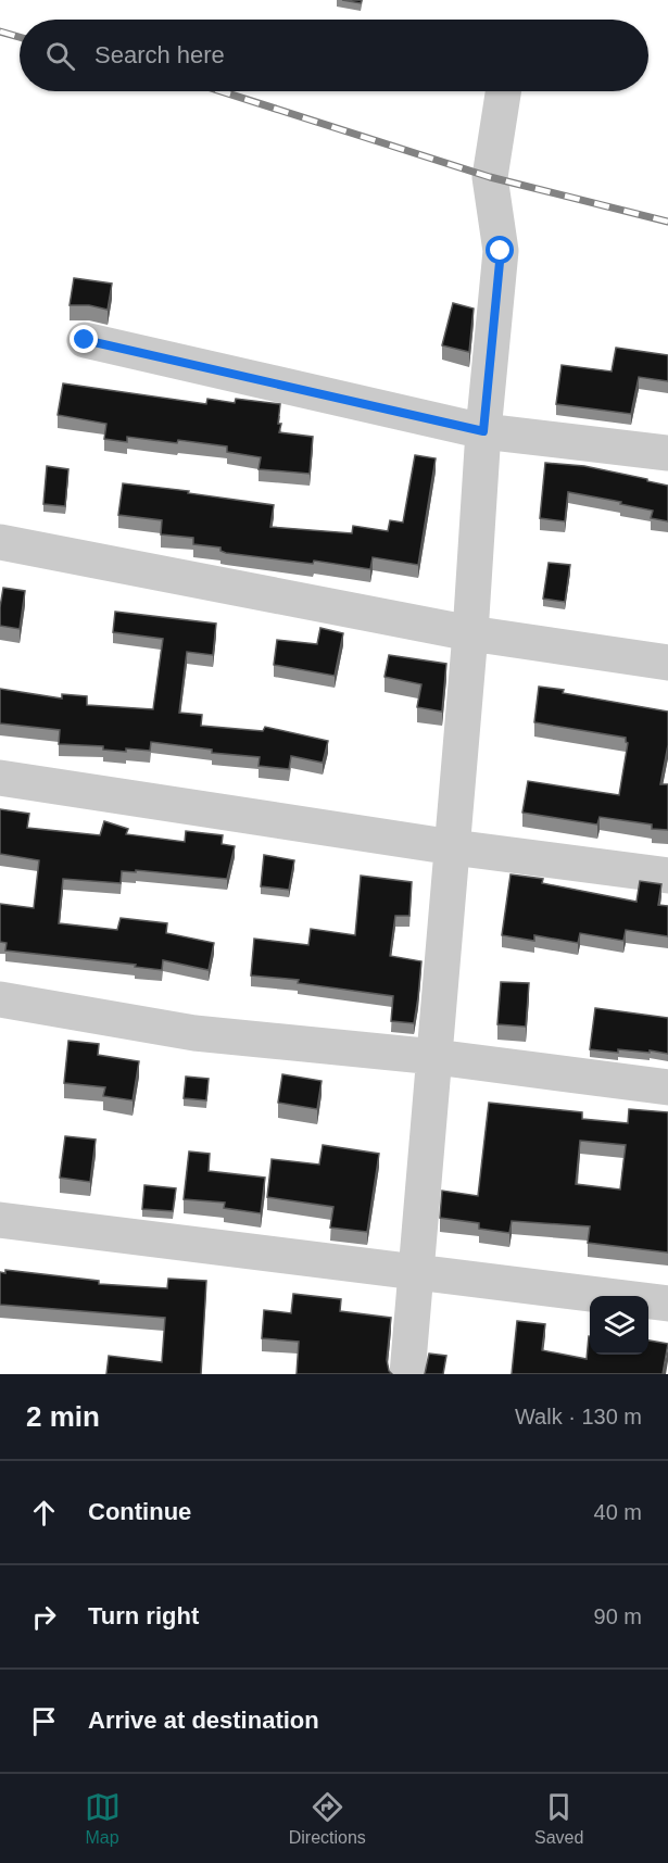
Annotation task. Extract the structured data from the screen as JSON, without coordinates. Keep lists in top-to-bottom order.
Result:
{
  "page": {
    "search": "Search here",
    "heading": ["2 min", "Walk · 130 m"],
    "list": [
      ["Continue", "40 m"],
      ["Turn right", "90 m"],
      "Arrive at destination"
    ],
    "nav": ["Map", "Directions", "Saved"]
  }
}
